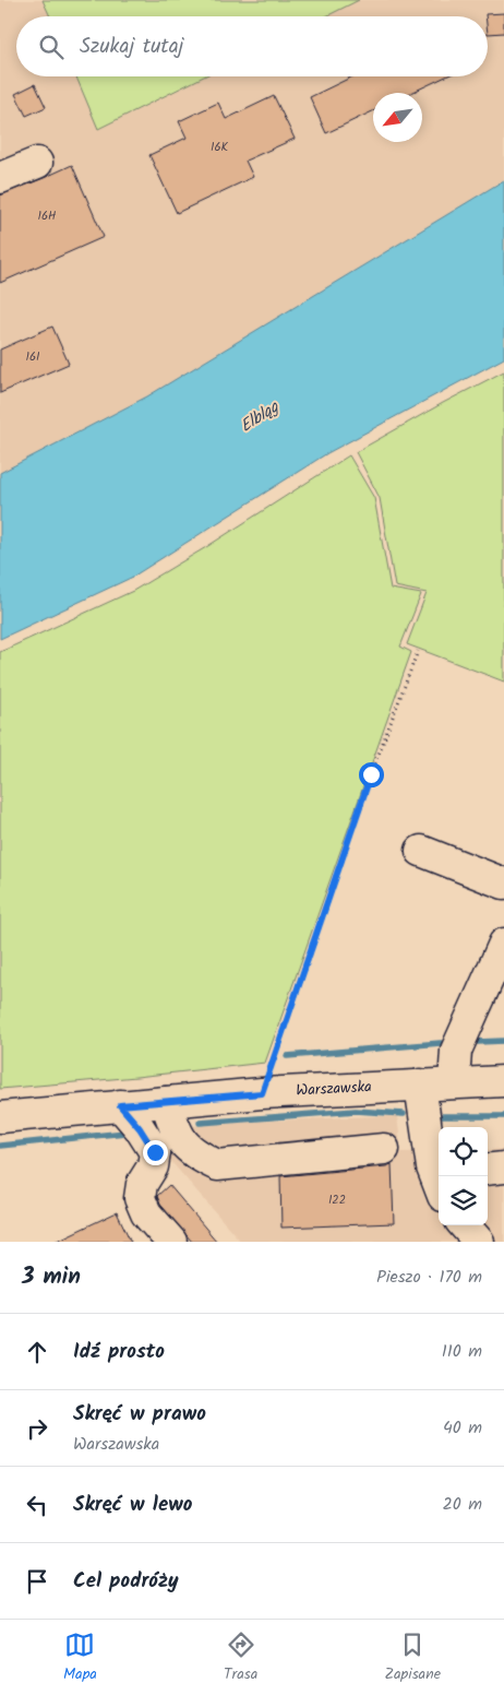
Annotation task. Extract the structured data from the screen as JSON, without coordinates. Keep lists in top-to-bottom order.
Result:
{
  "streets": {
    "main road": ["Warszawska"]
  },
  "water": ["Elbląg"],
  "house_numbers": [
    "16K",
    "16H",
    "16I",
    "122"
  ],
  "north": "bottom left",
  "page": {
    "search": "Szukaj tutaj",
    "heading": ["3 min", "Pieszo · 170 m"],
    "list": [
      ["Idź prosto", "110 m"],
      ["Skręć w prawo", "Warszawska", "40 m"],
      ["Skręć w lewo", "20 m"],
      "Cel podróży"
    ],
    "nav": ["Mapa", "Trasa", "Zapisane"]
  }
}
